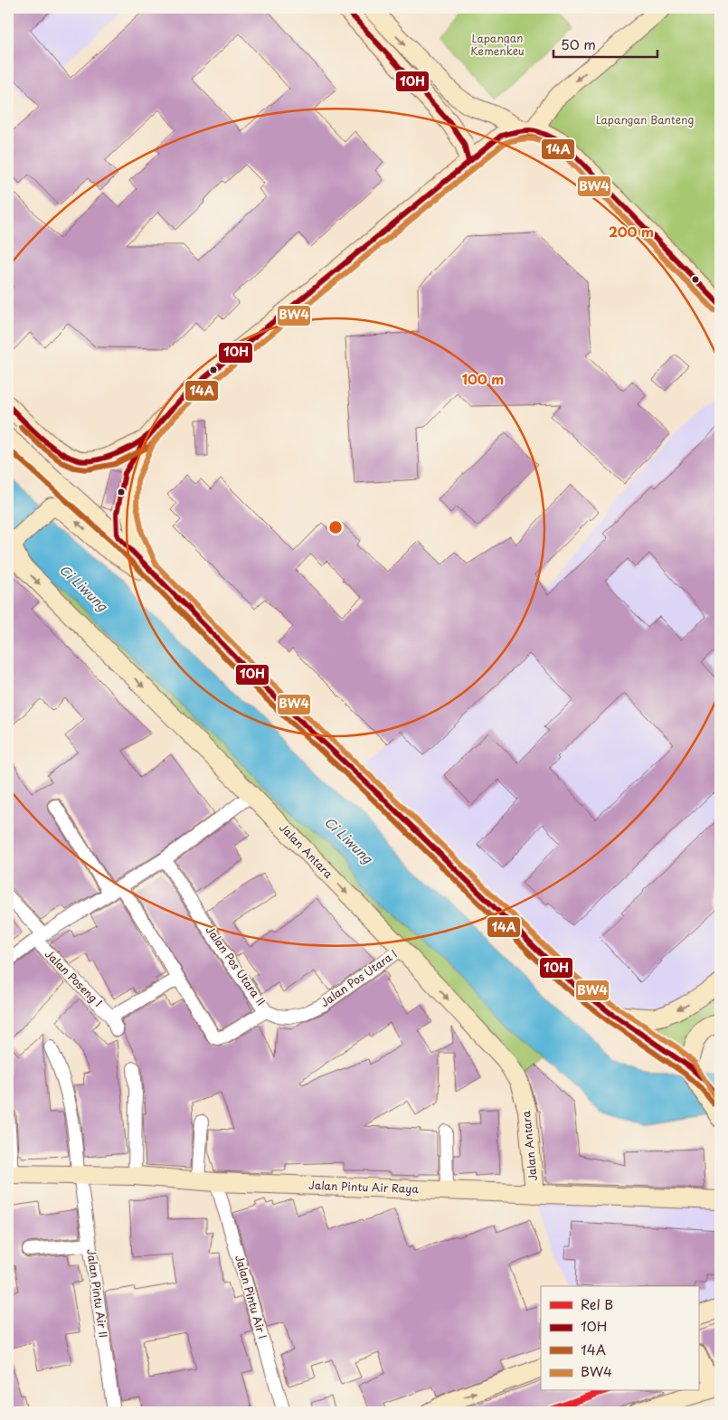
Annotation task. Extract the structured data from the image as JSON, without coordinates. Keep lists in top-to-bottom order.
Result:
{
  "streets": {
    "street": [
      "Jalan Antara",
      "Jalan Pos Utara II",
      "Jalan Poseng I",
      "Jalan Pos Utara I",
      "Jalan Pintu Air Raya",
      "Jalan Pintu Air II",
      "Jalan Pintu Air I"
    ]
  },
  "crossings": [
    ["Jalan Antara", "Jalan Pos Utara I"],
    ["Jalan Antara", "Jalan Pintu Air Raya"],
    ["Jalan Pos Utara II", "Jalan Poseng I"],
    ["Jalan Pos Utara II", "Jalan Pos Utara I"],
    ["Jalan Pintu Air Raya", "Jalan Pintu Air II"],
    ["Jalan Pintu Air Raya", "Jalan Pintu Air I"]
  ],
  "water": ["Ci Liwung"],
  "parks": ["Lapangan Kemenkeu", "Lapangan Banteng"],
  "lines": [
    "transit line 10H",
    "transit line 14A",
    "transit line BW4",
    "rail line B"
  ],
  "legend": [
    "Rel B",
    "10H",
    "14A",
    "BW4"
  ],
  "scale_bar": "50 m",
  "rings": ["200 m", "100 m"]
}
